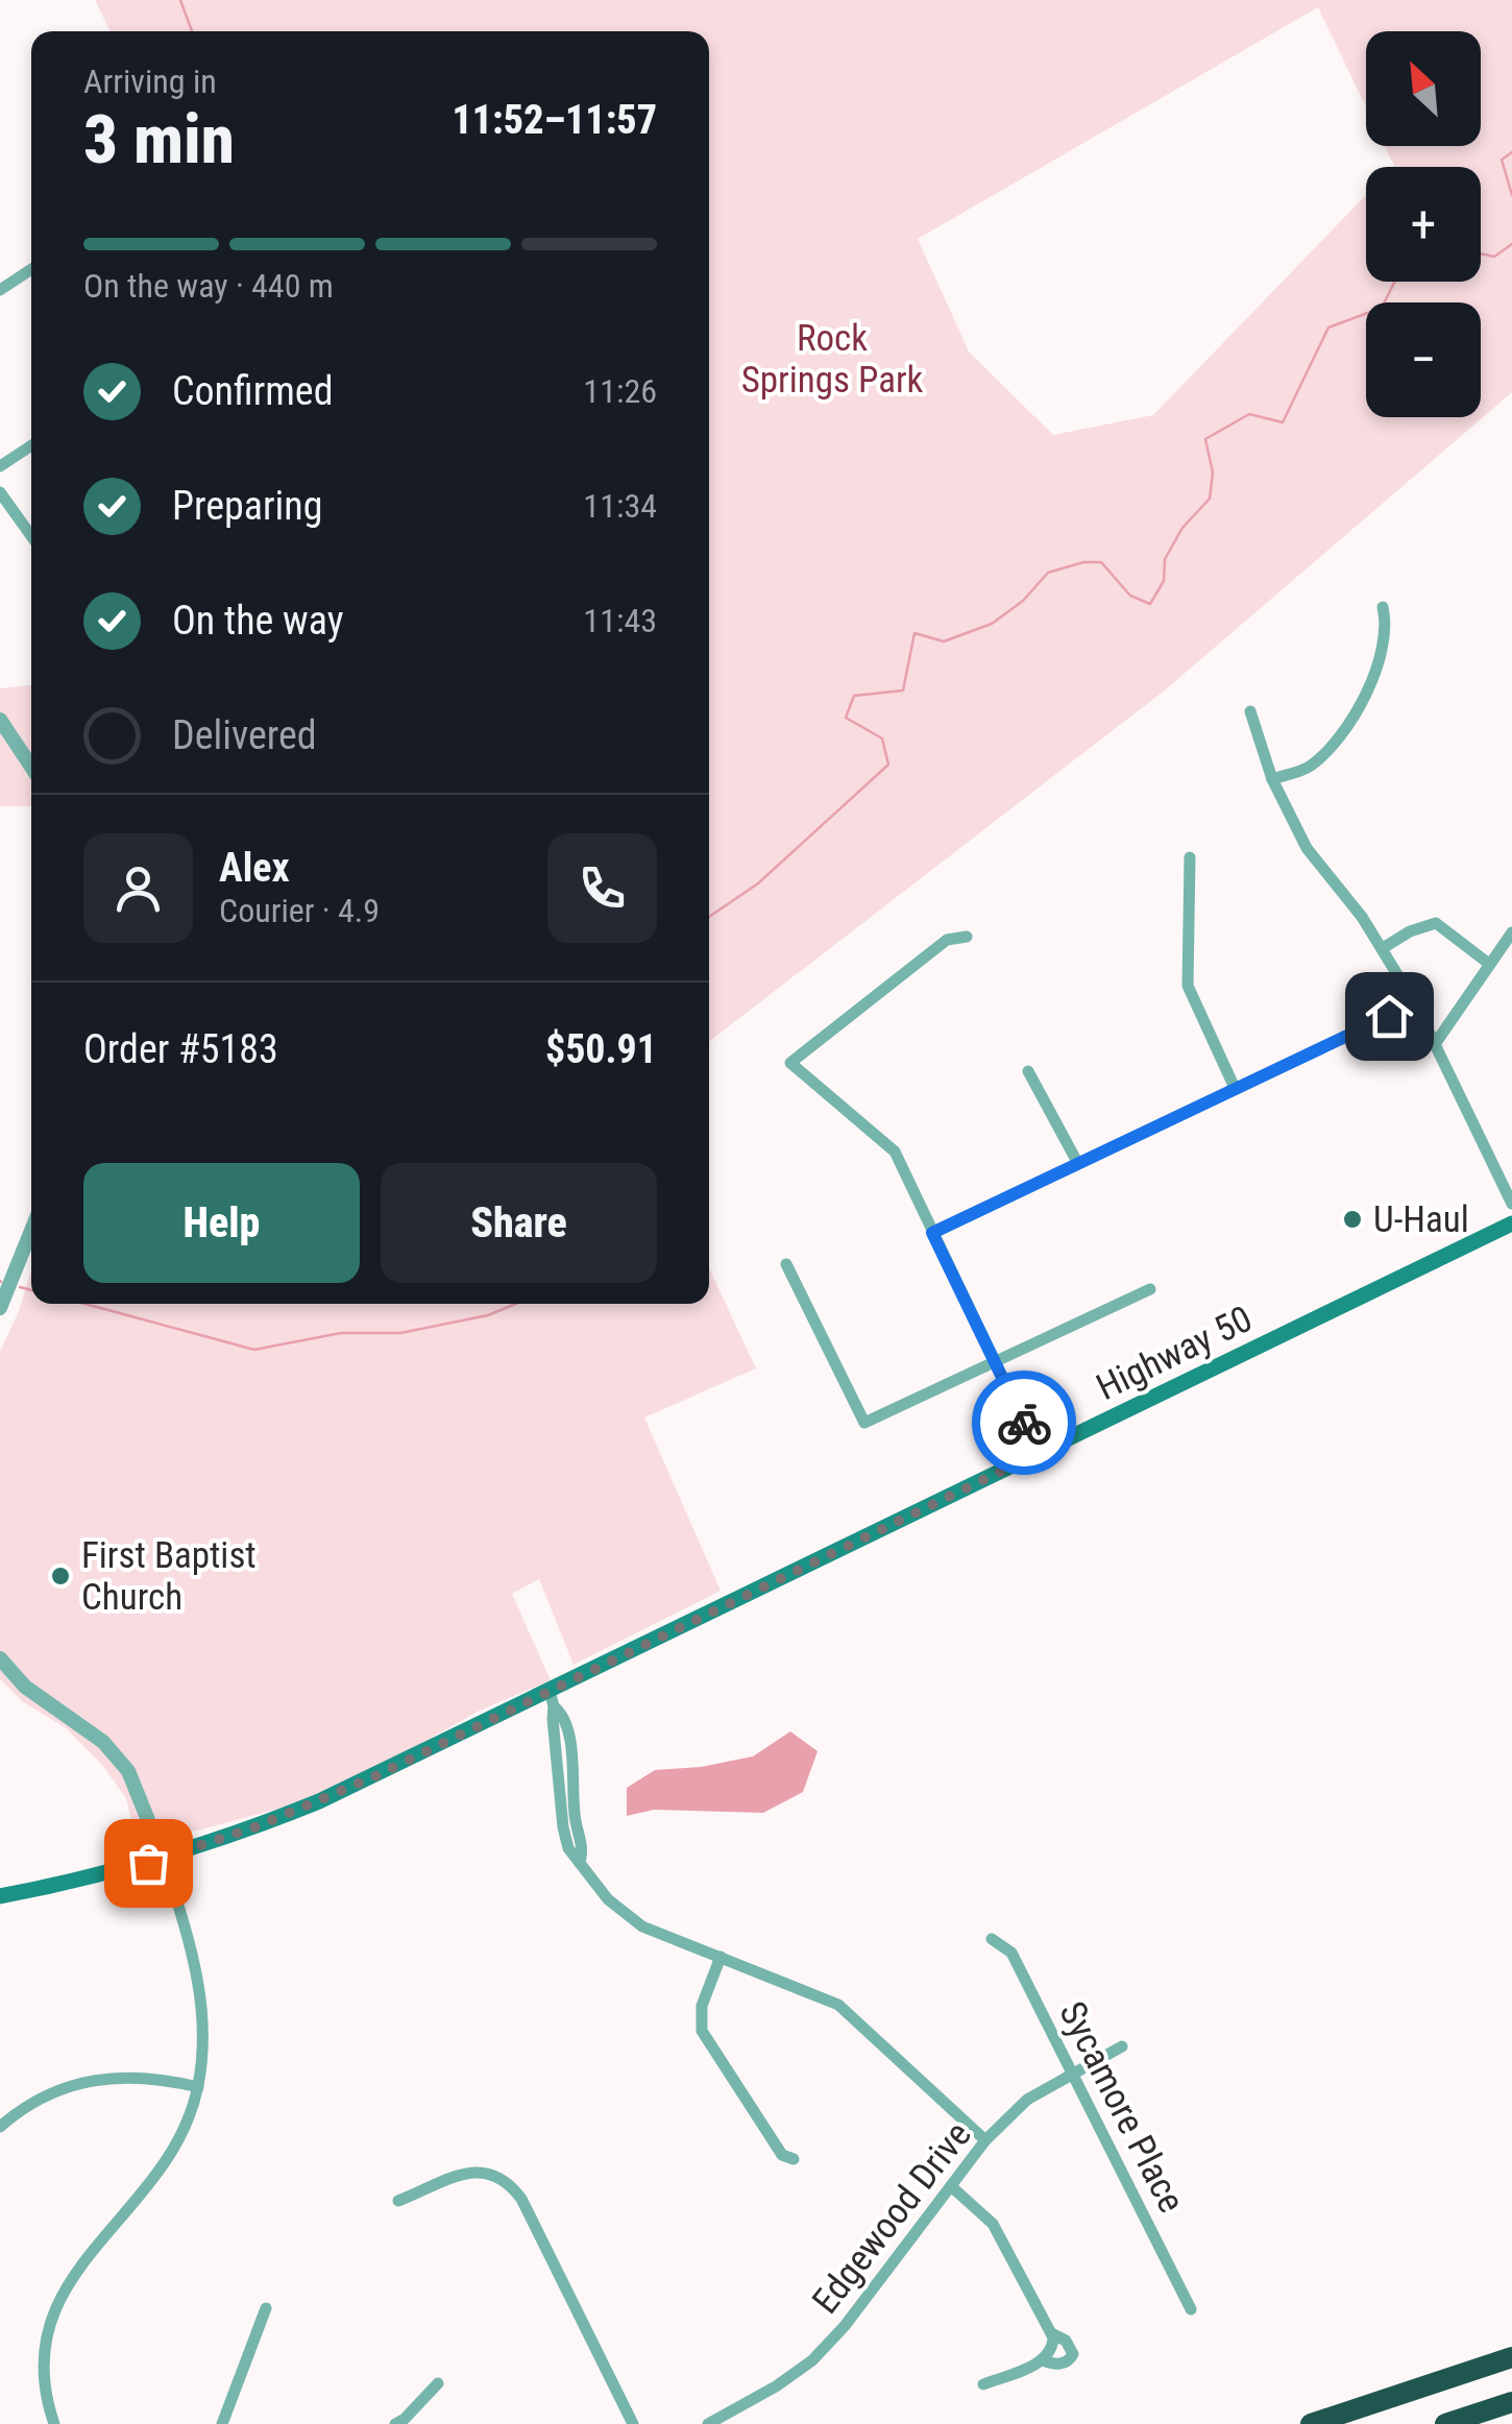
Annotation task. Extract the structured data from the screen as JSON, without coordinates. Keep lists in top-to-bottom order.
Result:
{
  "streets": {
    "main road": ["Highway 50"],
    "street": ["Sycamore Place", "Edgewood Drive"]
  },
  "crossings": [
    ["Sycamore Place", "Edgewood Drive"]
  ],
  "parks": ["Rock Springs Park"],
  "places": ["U-Haul", "First Baptist Church"],
  "north": "top left",
  "page": {
    "map_buttons": ["+", "−"],
    "heading": ["3 min", "Arriving in", "11:52–11:57"],
    "panel": [
      "Alex",
      "Courier · 4.9",
      "Order #5183",
      "$50.91"
    ],
    "bar": "On the way · 440 m",
    "list": [
      ["Confirmed", "11:26"],
      ["Preparing", "11:34"],
      ["On the way", "11:43"],
      "Delivered"
    ],
    "buttons": ["Help", "Share"]
  }
}
